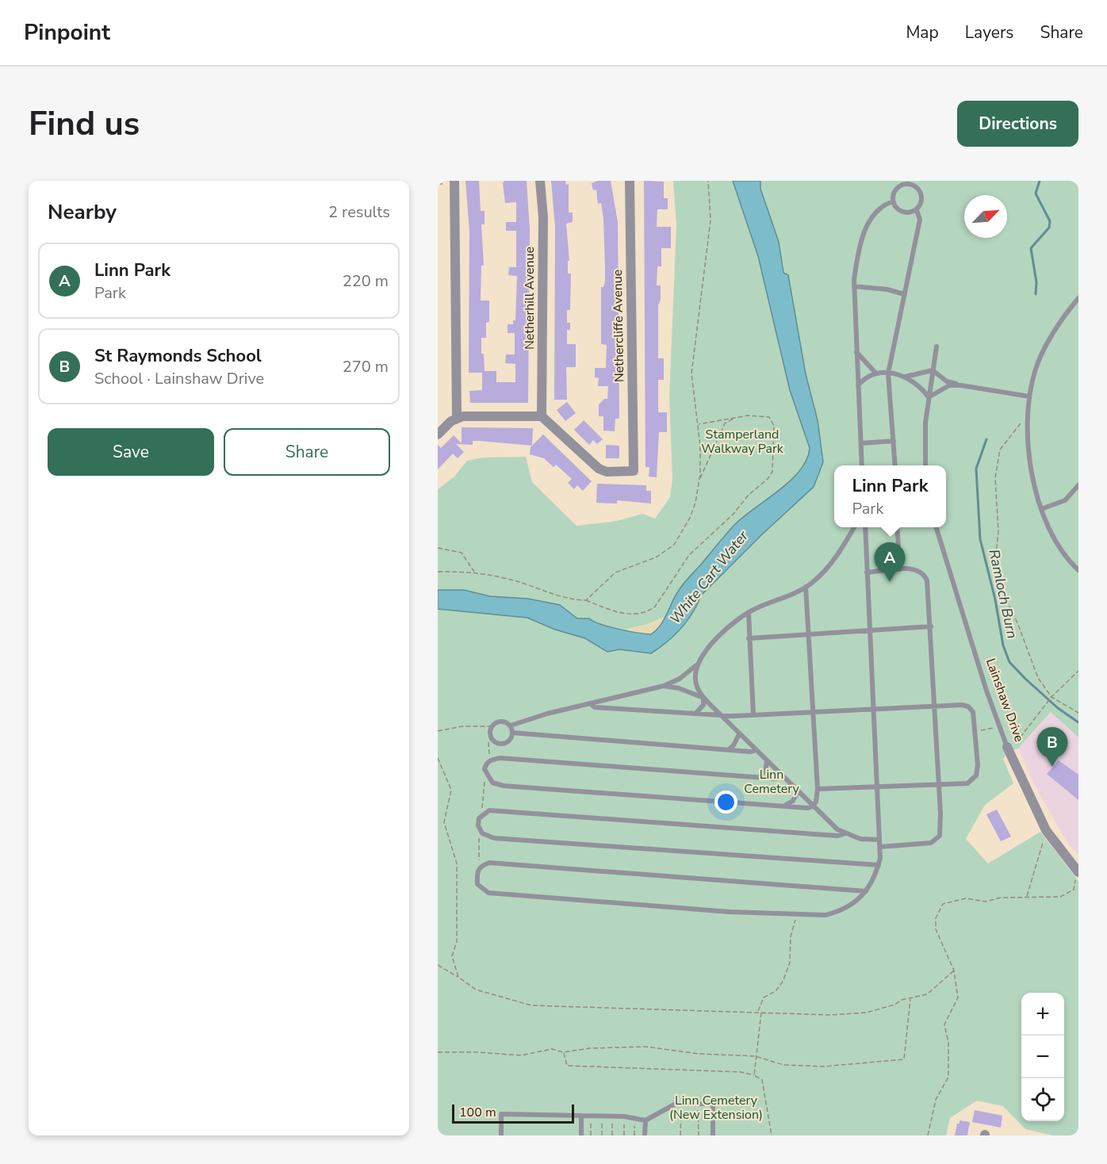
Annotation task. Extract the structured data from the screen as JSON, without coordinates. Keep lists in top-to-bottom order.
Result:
{
  "streets": {
    "street": ["Netherhill Avenue", "Nethercliffe Avenue", "Lainshaw Drive"]
  },
  "crossings": [
    ["Netherhill Avenue", "Nethercliffe Avenue"]
  ],
  "water": ["White Cart Water", "Ramloch Burn"],
  "parks": ["Stamperland Walkway Park", "Linn Cemetery", "Linn Cemetery (New Extension)"],
  "scale_bar": "100 m",
  "north": "top right",
  "page": {
    "header": "Pinpoint",
    "nav": ["Map", "Layers", "Share"],
    "buttons": [
      "Directions",
      ["Save", "Share"]
    ],
    "title": "Find us",
    "heading": ["Nearby", "2 results"],
    "list": [
      {
        "mark": "A",
        "name": "Linn Park",
        "note": "Park",
        "value": "220 m"
      },
      {
        "mark": "B",
        "name": "St Raymonds School",
        "note": "School · Lainshaw Drive",
        "value": "270 m"
      }
    ],
    "popup": ["Linn Park", "Park"],
    "pins": ["A", "B"],
    "map_buttons": ["+", "−"],
    "scale": "100 m"
  }
}
